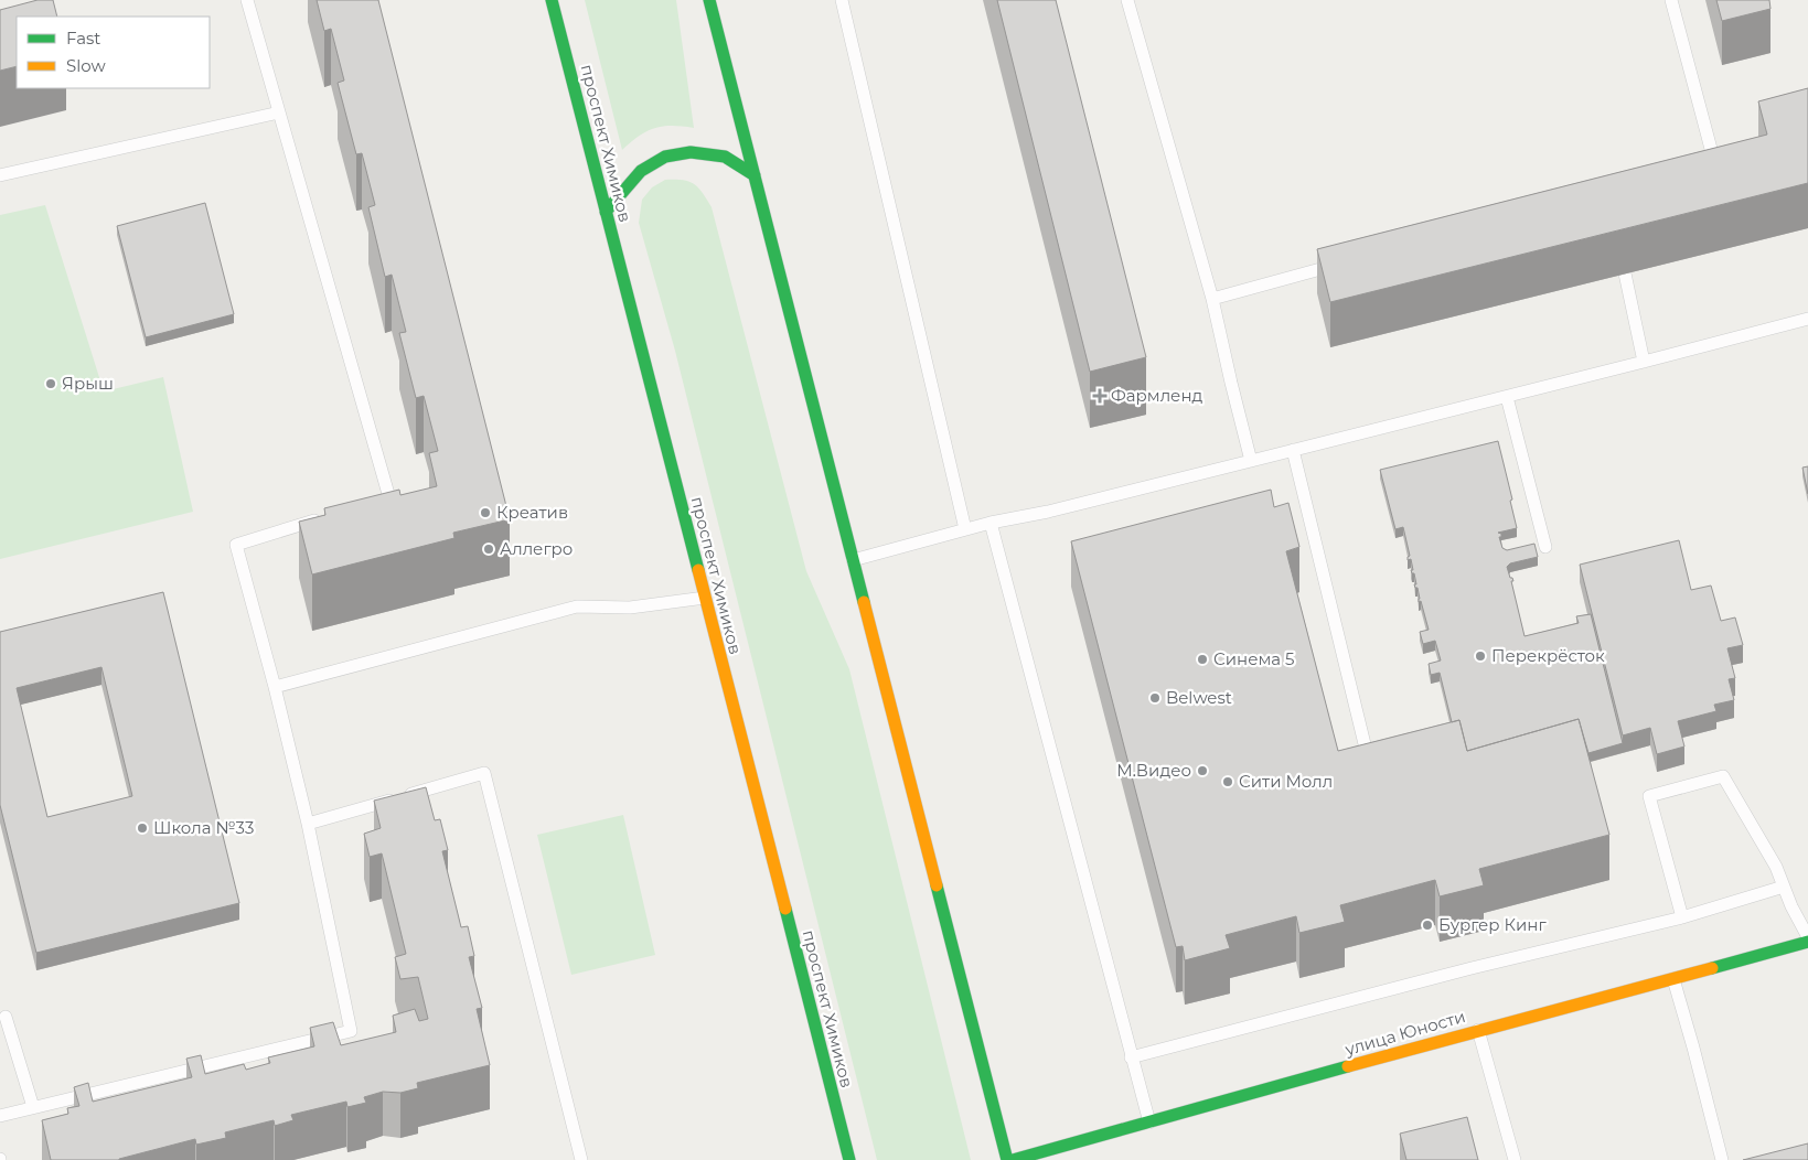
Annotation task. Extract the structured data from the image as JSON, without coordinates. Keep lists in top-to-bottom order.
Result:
{
  "streets": {
    "main road": ["проспект Химиков", "улица Юности"]
  },
  "places": {
    "other": [
      "Ярыш",
      "Креатив",
      "Аллегро",
      "Перекрёсток",
      "Синема 5",
      "Belwest",
      "М.Видео",
      "Сити Молл",
      "Школа №33",
      "Бургер Кинг"
    ],
    "health": ["Фармленд"]
  },
  "legend": ["Fast", "Slow"]
}
